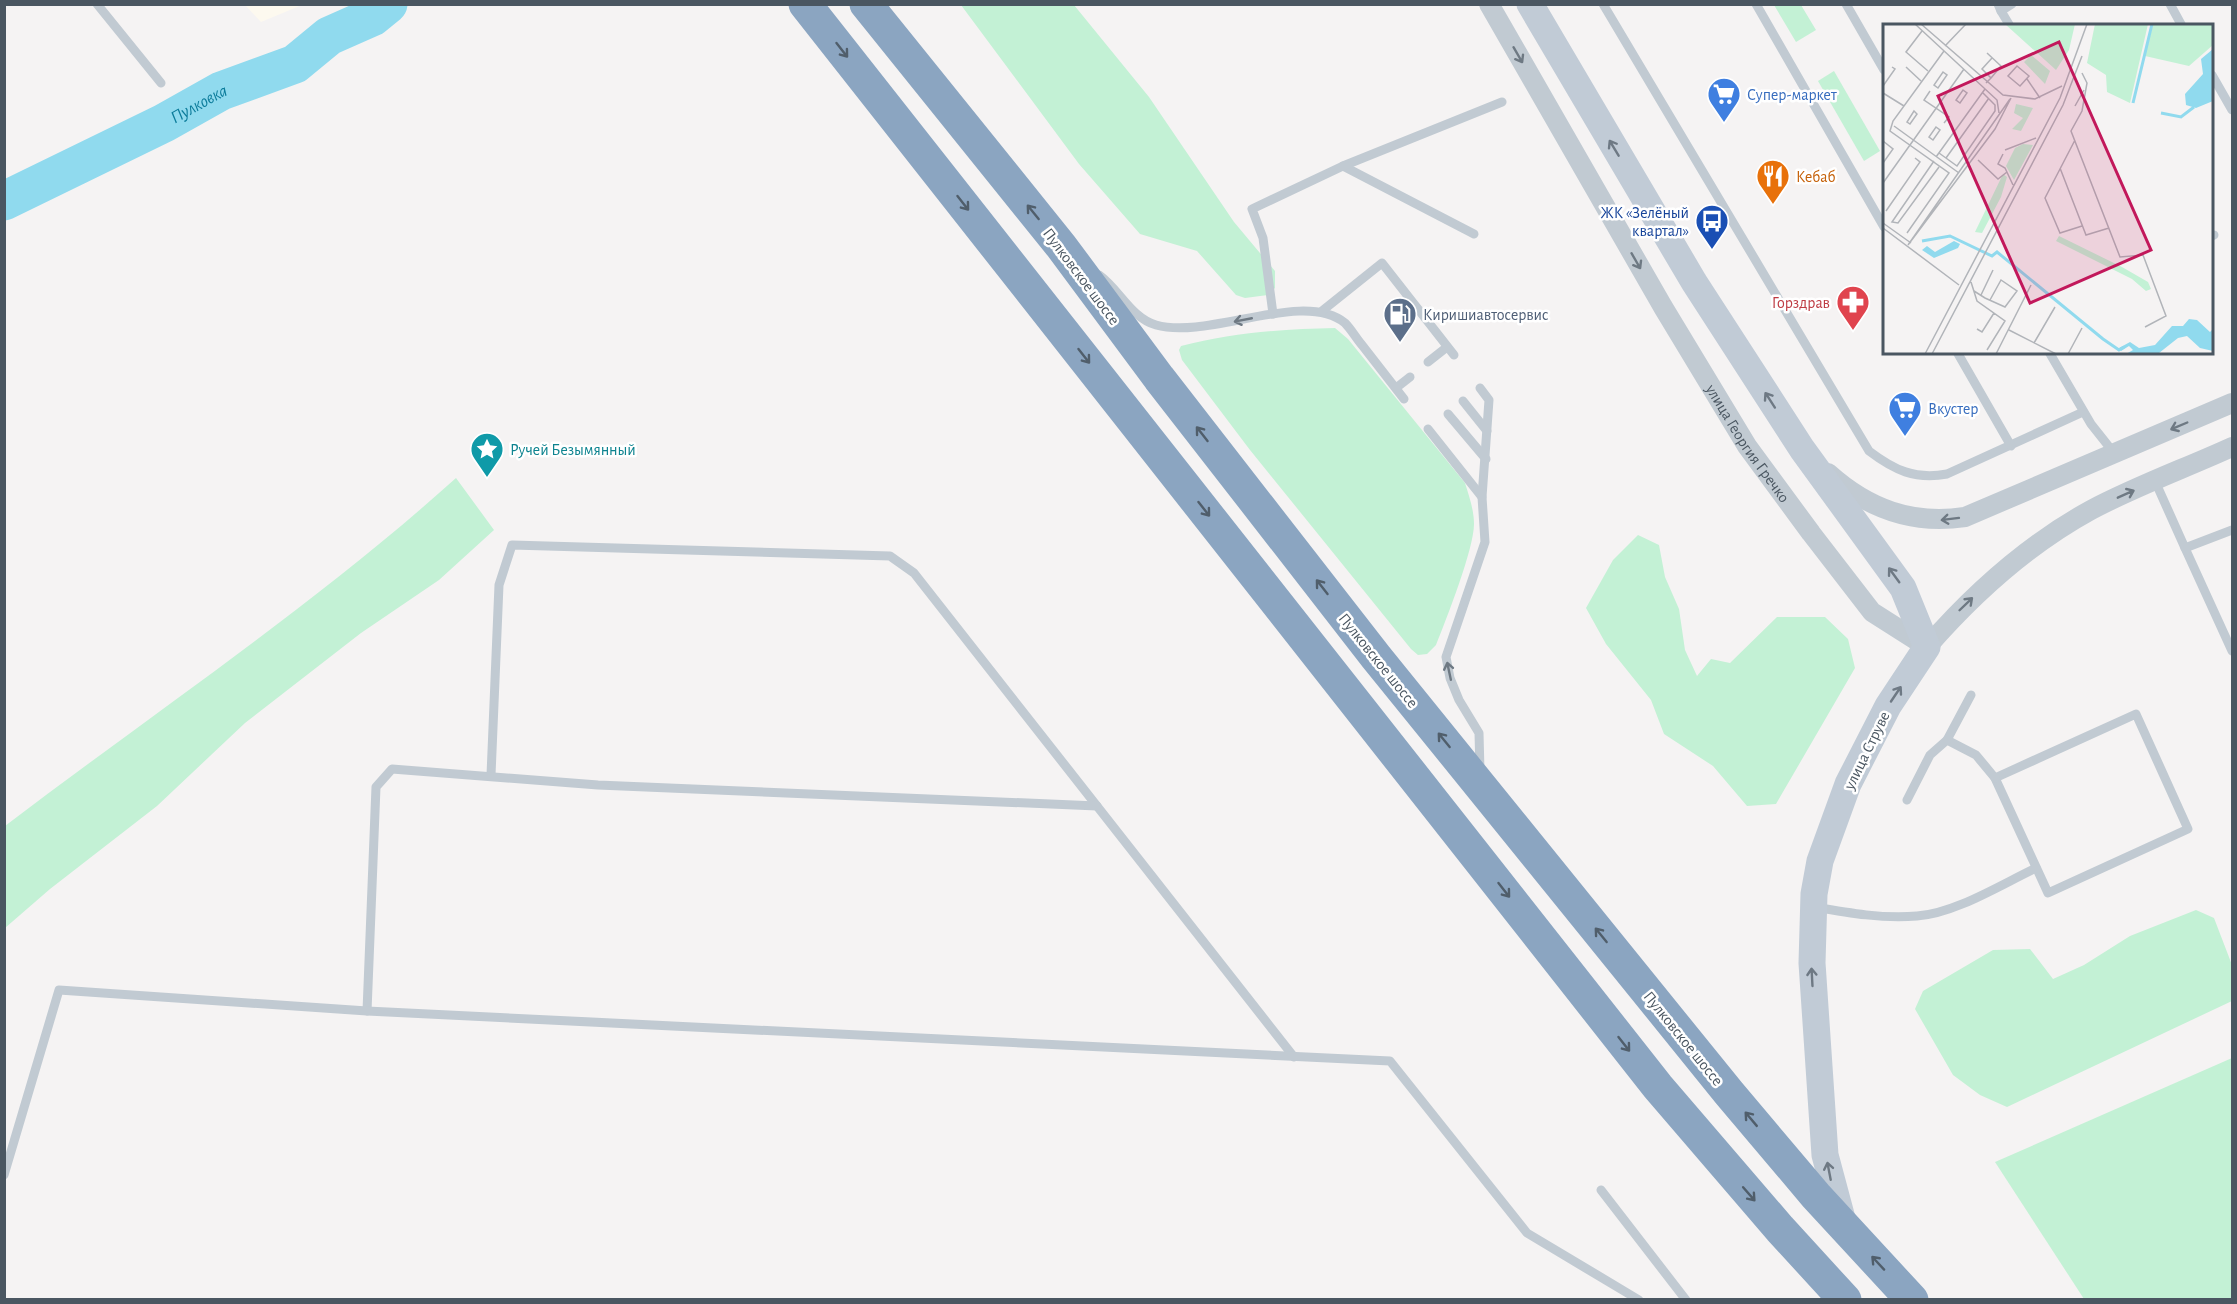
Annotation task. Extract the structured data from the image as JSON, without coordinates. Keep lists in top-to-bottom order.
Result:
{
  "streets": {
    "highway": ["Пулковское шоссе"],
    "street": ["улица Георгия Гречко", "улица Струве"]
  },
  "crossings": [
    ["Пулковское шоссе", "улица Струве"],
    ["улица Георгия Гречко", "улица Струве"]
  ],
  "one_way": ["улица Струве"],
  "water": ["Пулковка"],
  "places": {
    "supermarket": ["Супер-маркет", "Вкустер"],
    "restaurant": ["Кебаб"],
    "bus stop": ["ЖК «Зелёный квартал»"],
    "pharmacy": ["Горздрав"],
    "fuel station": ["Киришиавтосервис"],
    "place": ["Ручей Безымянный"]
  }
}
